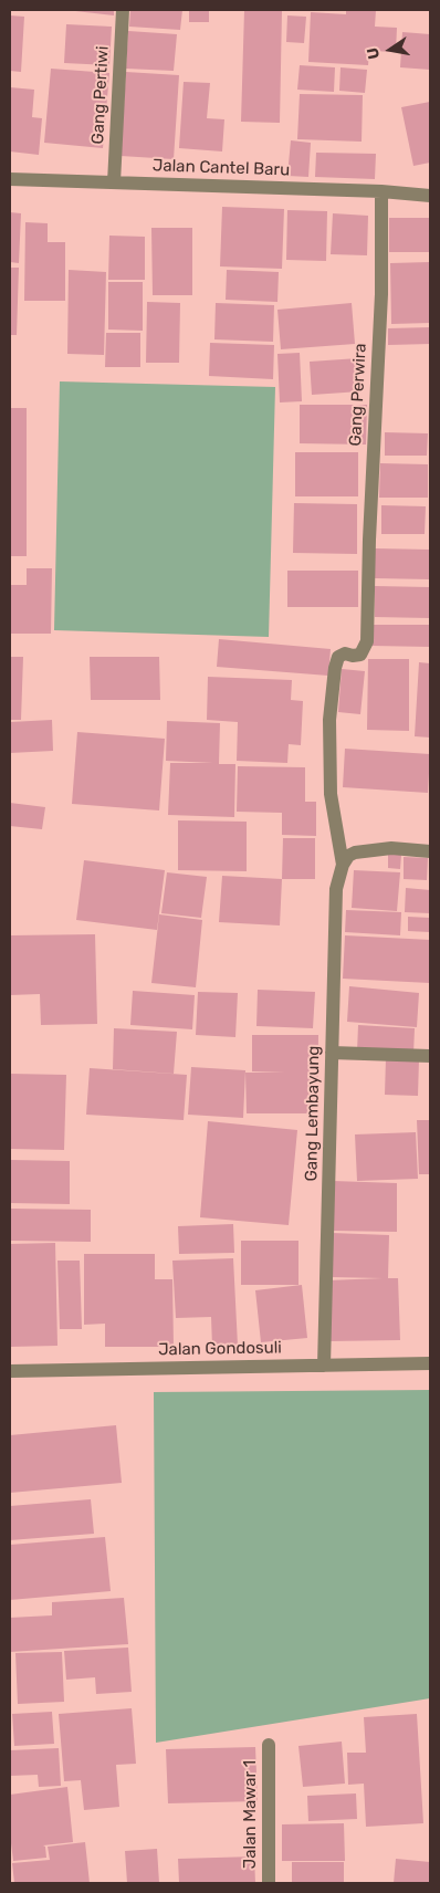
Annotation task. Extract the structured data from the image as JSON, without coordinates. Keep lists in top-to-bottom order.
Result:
{
  "streets": {
    "street": [
      "Gang Pertiwi",
      "Jalan Cantel Baru",
      "Gang Perwira",
      "Gang Lembayung",
      "Jalan Gondosuli",
      "Jalan Mawar 1"
    ]
  },
  "crossings": [
    ["Gang Pertiwi", "Jalan Cantel Baru"],
    ["Jalan Cantel Baru", "Gang Perwira"],
    ["Gang Perwira", "Gang Lembayung"],
    ["Gang Lembayung", "Jalan Gondosuli"]
  ],
  "north": "left"
}
